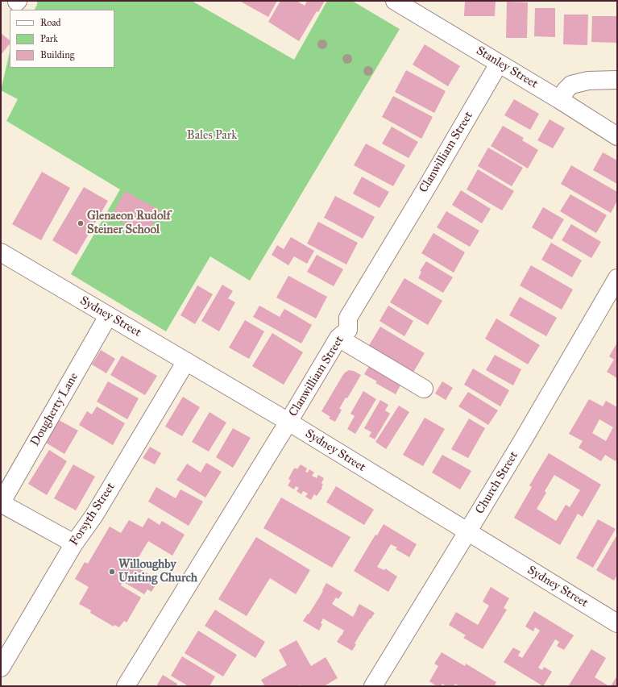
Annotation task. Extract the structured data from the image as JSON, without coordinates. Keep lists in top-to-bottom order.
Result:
{
  "streets": {
    "street": [
      "Stanley Street",
      "Clanwilliam Street",
      "Sydney Street",
      "Dougherty Lane",
      "Church Street",
      "Forsyth Street"
    ]
  },
  "crossings": [
    ["Stanley Street", "Clanwilliam Street"],
    ["Clanwilliam Street", "Sydney Street"],
    ["Sydney Street", "Dougherty Lane"],
    ["Sydney Street", "Church Street"],
    ["Sydney Street", "Forsyth Street"]
  ],
  "parks": ["Bales Park"],
  "places": ["Glenaeon Rudolf Steiner School", "Willoughby Uniting Church"],
  "legend": ["Road", "Park", "Building"]
}
